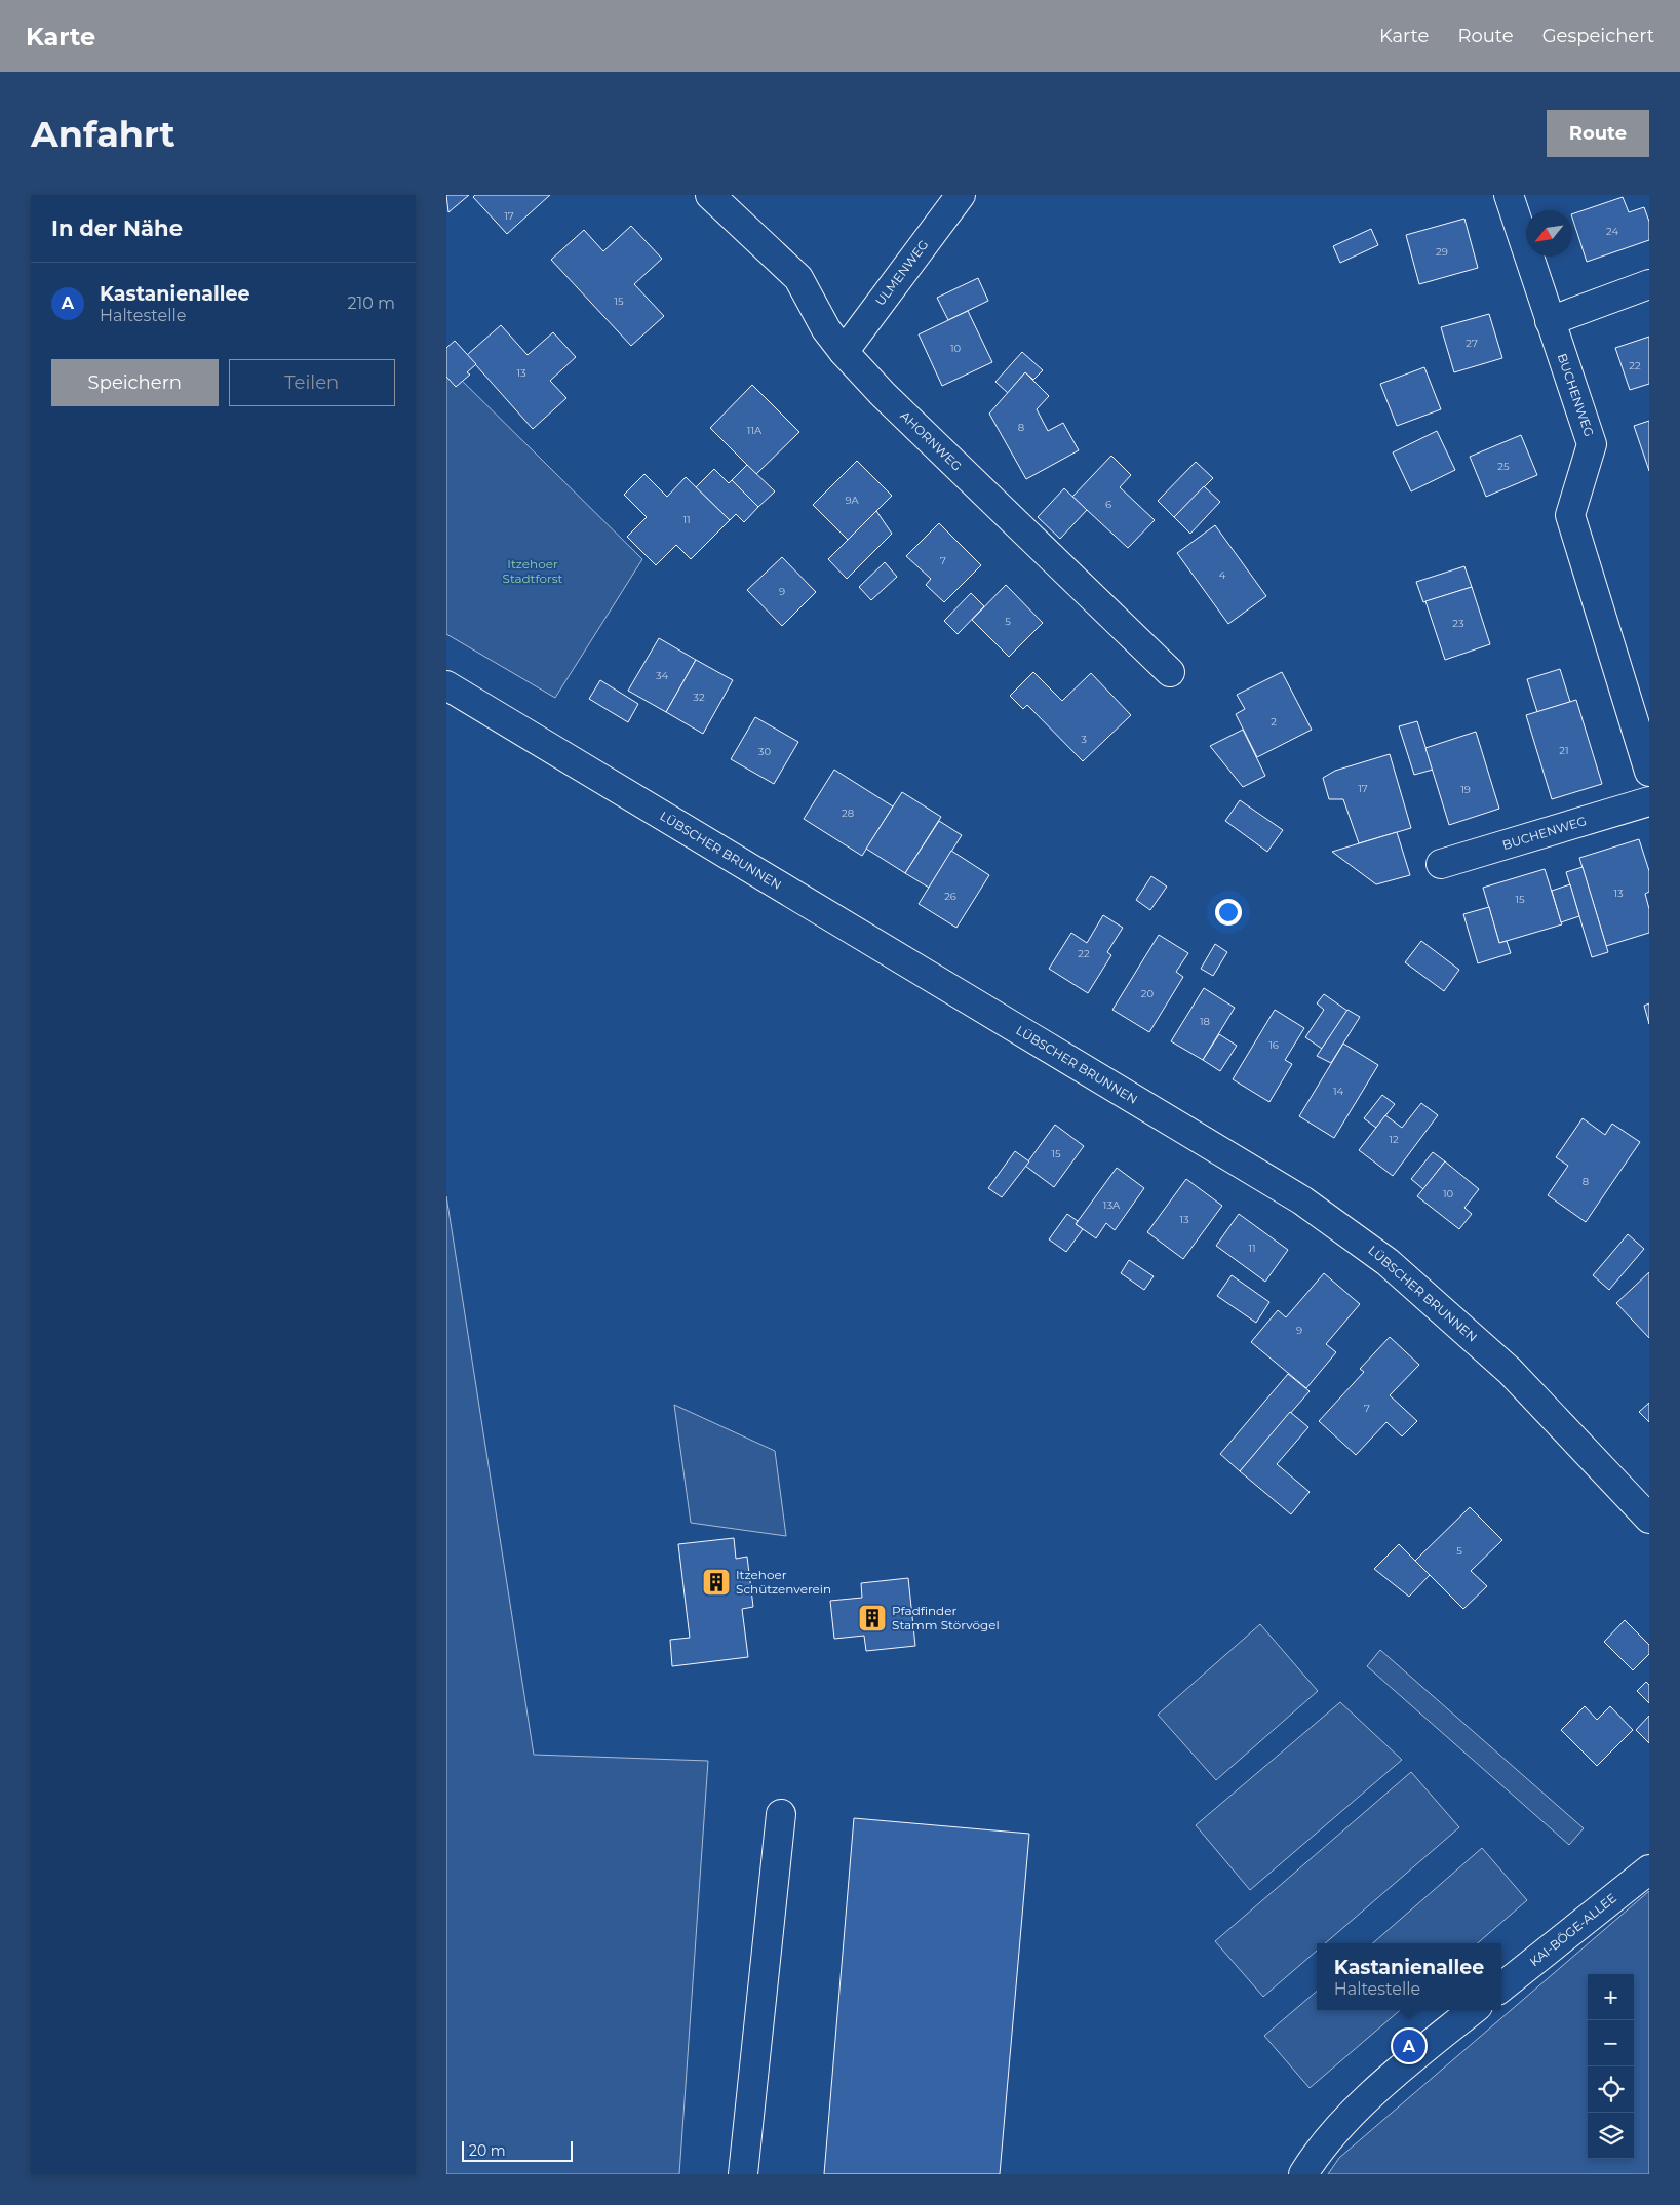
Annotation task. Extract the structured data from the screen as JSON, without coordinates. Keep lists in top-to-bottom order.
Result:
{
  "streets": {
    "street": [
      "ULMENWEG",
      "BUCHENWEG",
      "AHORNWEG",
      "LÜBSCHER BRUNNEN",
      "KAI-BÖGE-ALLEE"
    ]
  },
  "crossings": [
    ["ULMENWEG", "AHORNWEG"]
  ],
  "parks": ["Itzehoer Stadtforst"],
  "places": {
    "building": ["Itzehoer Schützenverein", "Pfadfinder Stamm Störvögel"]
  },
  "house_numbers": [
    "17",
    "24",
    "29",
    "15",
    "27",
    "10",
    "22",
    "13",
    "8",
    "11A",
    "25",
    "9A",
    "6",
    "11",
    "7",
    "4",
    "9",
    "5",
    "23",
    "34",
    "32",
    "2",
    "3",
    "21",
    "30",
    "17",
    "19",
    "28",
    "13",
    "26",
    "15",
    "22",
    "20",
    "18",
    "16",
    "14",
    "12",
    "15",
    "8",
    "10",
    "13A",
    "13",
    "11",
    "9",
    "7",
    "5"
  ],
  "scale_bar": "20 m",
  "north": "bottom left",
  "page": {
    "header": "Karte",
    "nav": ["Karte", "Route", "Gespeichert"],
    "buttons": [
      "Route",
      ["Speichern", "Teilen"]
    ],
    "title": "Anfahrt",
    "heading": "In der Nähe",
    "list": [
      {
        "mark": "A",
        "name": "Kastanienallee",
        "note": "Haltestelle",
        "value": "210 m"
      }
    ],
    "popup": ["Kastanienallee", "Haltestelle"],
    "map_buttons": ["+", "−"],
    "pins": "A",
    "scale": "20 m"
  }
}
